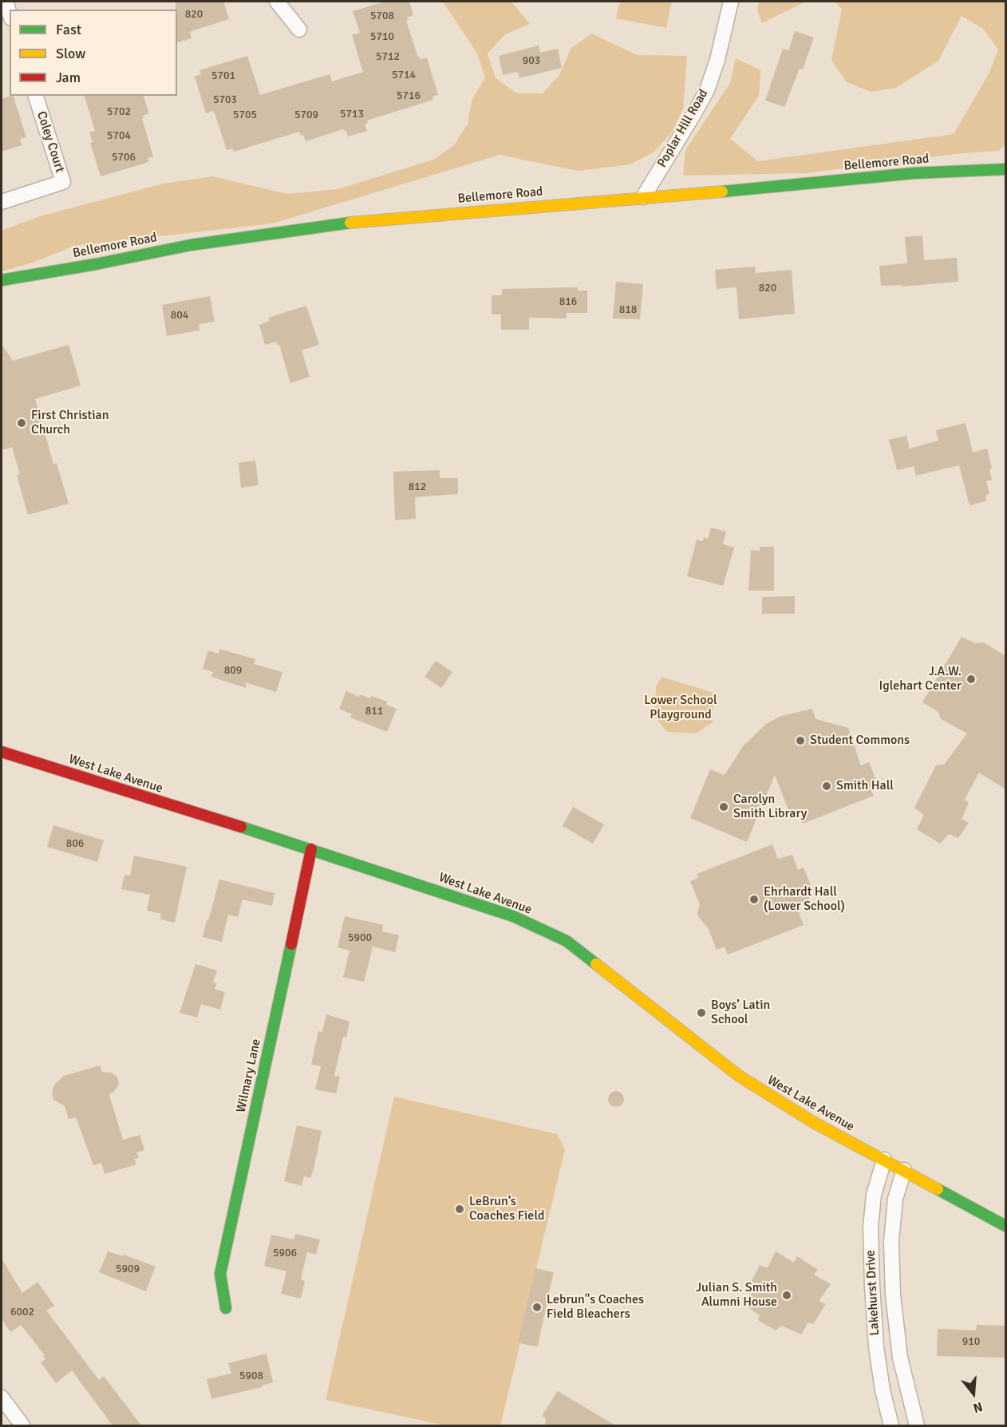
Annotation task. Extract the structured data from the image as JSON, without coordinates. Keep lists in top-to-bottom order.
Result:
{
  "streets": {
    "street": [
      "Poplar Hill Road",
      "Coley Court",
      "Bellemore Road",
      "West Lake Avenue",
      "Wilmary Lane",
      "Lakehurst Drive"
    ]
  },
  "crossings": [
    ["Poplar Hill Road", "Bellemore Road"],
    ["West Lake Avenue", "Wilmary Lane"],
    ["West Lake Avenue", "Lakehurst Drive"]
  ],
  "parks": ["Lower School Playground"],
  "places": [
    "First Christian Church",
    "J.A.W. Iglehart Center",
    "Student Commons",
    "Smith Hall",
    "Carolyn Smith Library",
    "Ehrhardt Hall (Lower School)",
    "Boys’ Latin School",
    "LeBrun’s Coaches Field",
    "Julian S. Smith Alumni House",
    "Lebrun''s Coaches Field Bleachers"
  ],
  "house_numbers": [
    "820",
    "5708",
    "5710",
    "5712",
    "903",
    "5714",
    "5701",
    "5716",
    "5703",
    "5702",
    "5713",
    "5705",
    "5709",
    "5704",
    "5706",
    "820",
    "816",
    "818",
    "804",
    "812",
    "809",
    "811",
    "806",
    "5900",
    "5906",
    "5909",
    "6002",
    "910",
    "5908"
  ],
  "legend": ["Fast", "Slow", "Jam"],
  "north": "bottom"
}
